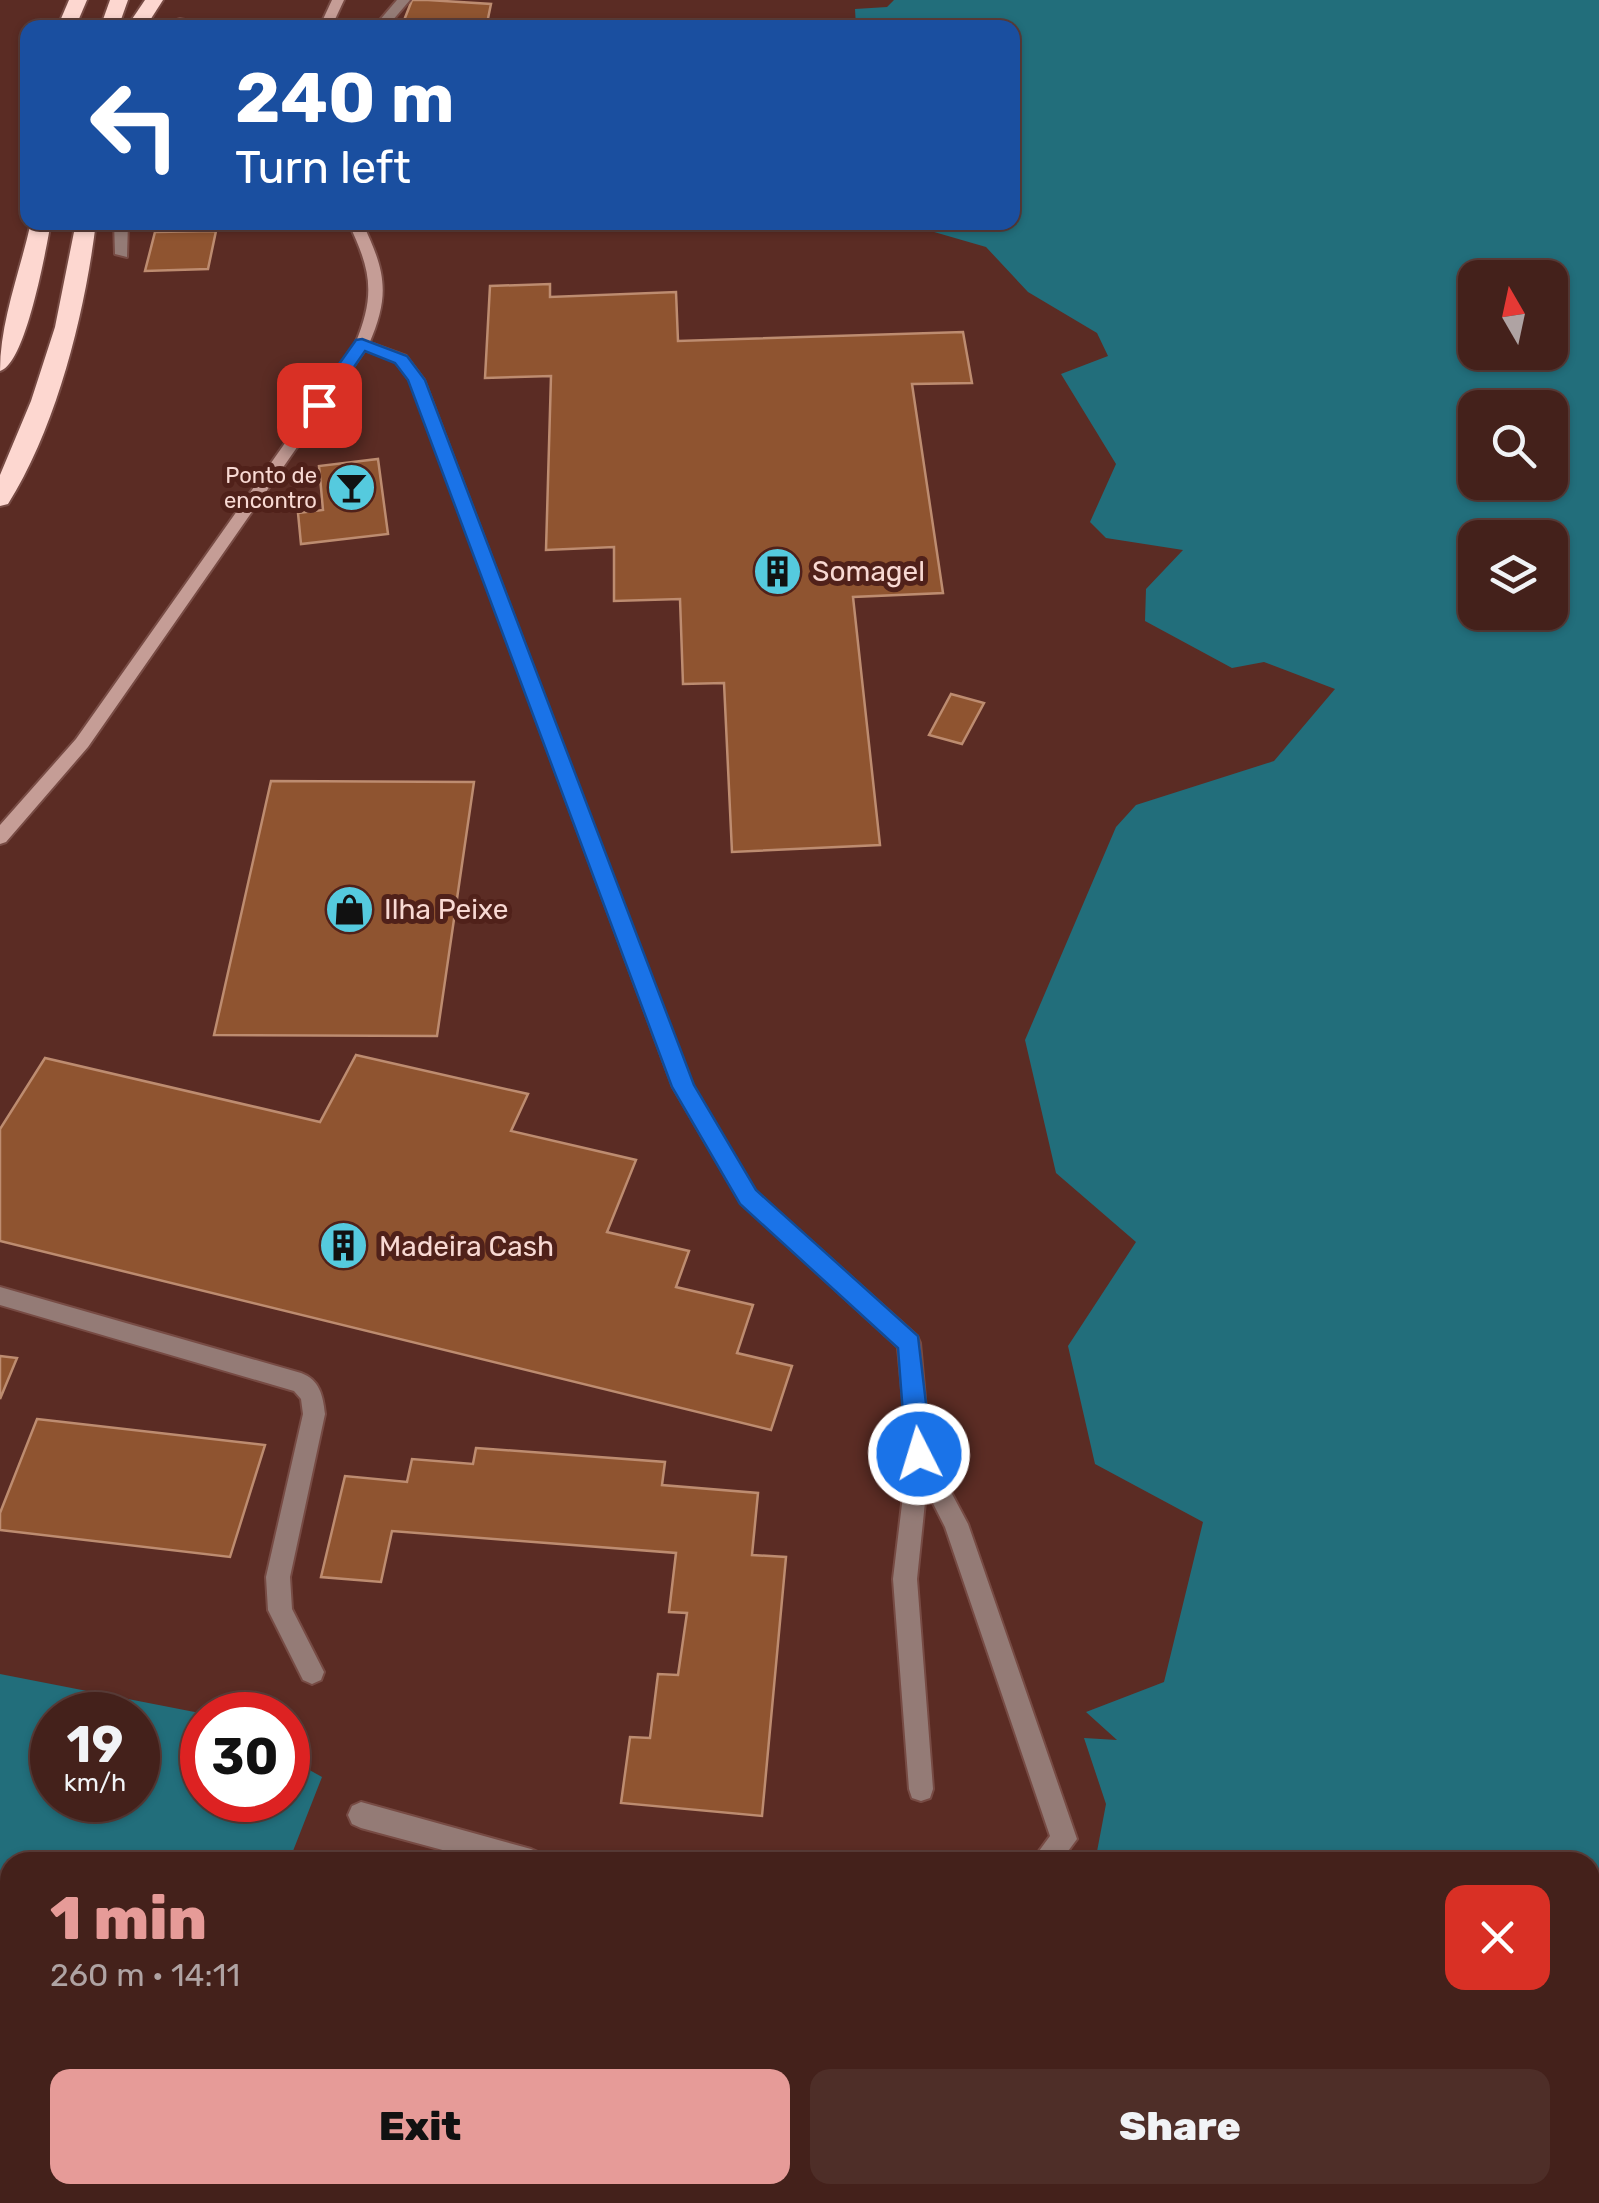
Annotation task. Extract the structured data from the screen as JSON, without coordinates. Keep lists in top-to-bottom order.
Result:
{
  "places": {
    "bar": ["Ponto de encontro"],
    "building": ["Somagel", "Madeira Cash"],
    "shop": ["Ilha Peixe"]
  },
  "north": "top",
  "page": {
    "turn": ["240 m", "Turn left"],
    "speed": "19 km/h",
    "limit": "30",
    "heading": ["1 min", "260 m · 14:11"],
    "buttons": ["Exit", "Share"]
  }
}
